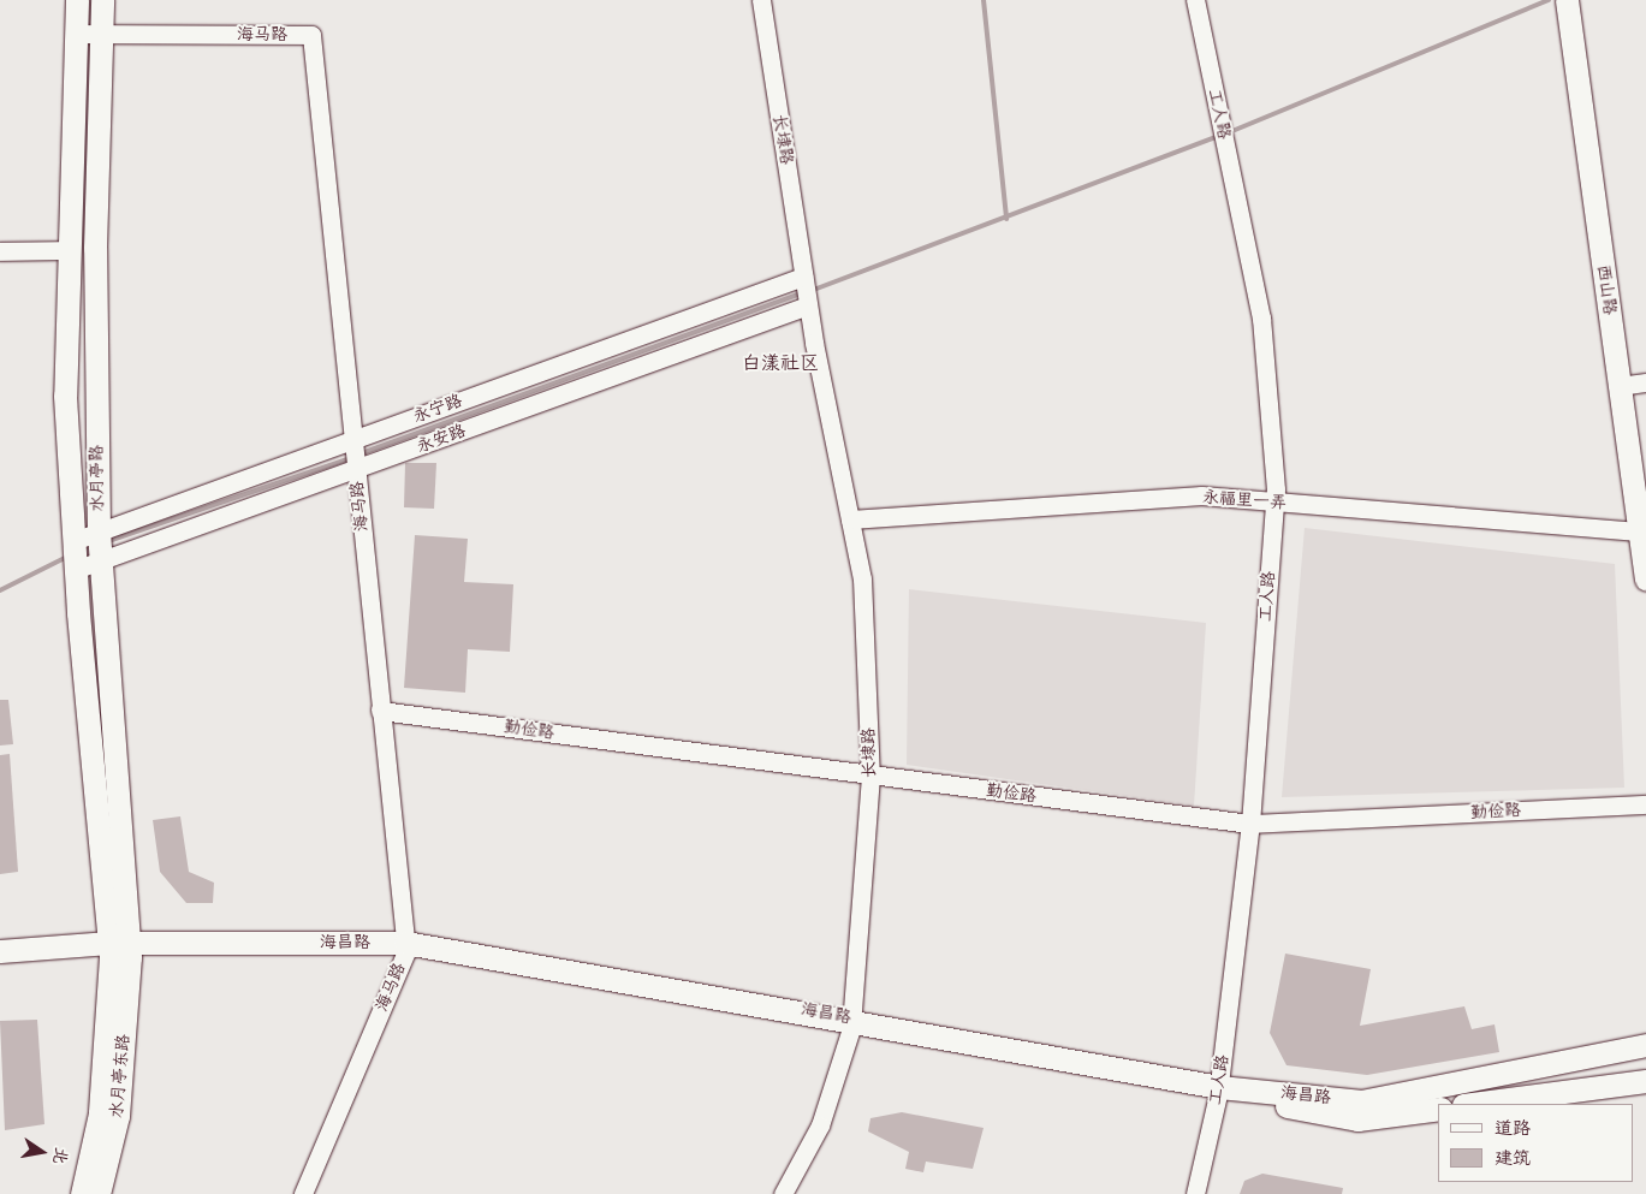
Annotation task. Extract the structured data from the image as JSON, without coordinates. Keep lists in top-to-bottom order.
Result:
{
  "streets": {
    "main road": [
      "西山路",
      "水月亭路",
      "海昌路",
      "水月亭东路"
    ],
    "street": [
      "海马路",
      "工人路",
      "长埭路",
      "永宁路",
      "永安路",
      "永福里一弄",
      "勤俭路"
    ]
  },
  "crossings": [
    ["海马路", "永宁路"],
    ["海马路", "永安路"],
    ["海马路", "水月亭路"],
    ["海马路", "勤俭路"],
    ["海马路", "海昌路"],
    ["工人路", "永福里一弄"],
    ["工人路", "勤俭路"],
    ["工人路", "海昌路"],
    ["长埭路", "永宁路"],
    ["长埭路", "永安路"],
    ["长埭路", "永福里一弄"],
    ["长埭路", "勤俭路"],
    ["长埭路", "海昌路"],
    ["西山路", "永福里一弄"],
    ["永宁路", "永安路"],
    ["永宁路", "水月亭路"],
    ["永安路", "水月亭路"],
    ["水月亭路", "海昌路"],
    ["水月亭路", "水月亭东路"],
    ["海昌路", "水月亭东路"]
  ],
  "districts": ["白漾社区"],
  "legend": ["道路", "建筑"],
  "north": "right"
}
